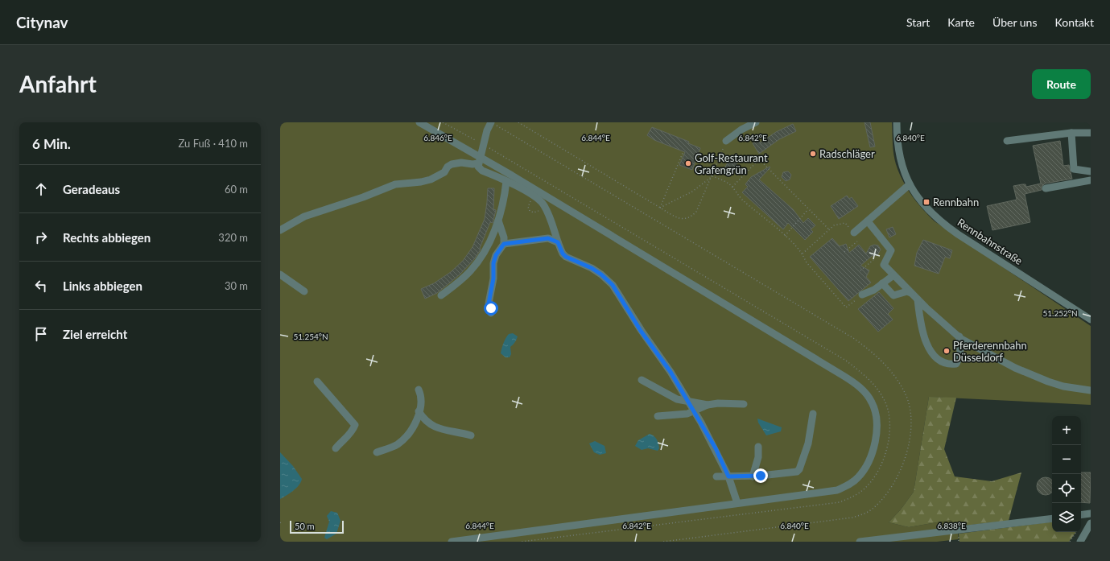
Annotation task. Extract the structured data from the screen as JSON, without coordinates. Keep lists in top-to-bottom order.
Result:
{
  "streets": {
    "street": ["Rennbahnstraße"]
  },
  "places": {
    "other": ["Radschläger", "Golf-Restaurant Grafengrün", "Pferderennbahn Düsseldorf"],
    "transit": ["Rennbahn"]
  },
  "scale_bar": "50 m",
  "page": {
    "header": "Citynav",
    "nav": [
      "Start",
      "Karte",
      "Über uns",
      "Kontakt"
    ],
    "buttons": "Route",
    "title": "Anfahrt",
    "heading": ["6 Min.", "Zu Fuß · 410 m"],
    "list": [
      ["Geradeaus", "60 m"],
      ["Rechts abbiegen", "320 m"],
      ["Links abbiegen", "30 m"],
      "Ziel erreicht"
    ],
    "map_buttons": ["+", "−"],
    "scale": "50 m"
  },
  "coordinates": [
    "6.846°E",
    "6.844°E",
    "6.842°E",
    "6.840°E",
    "51.252°N",
    "51.254°N",
    "6.838°E"
  ]
}
